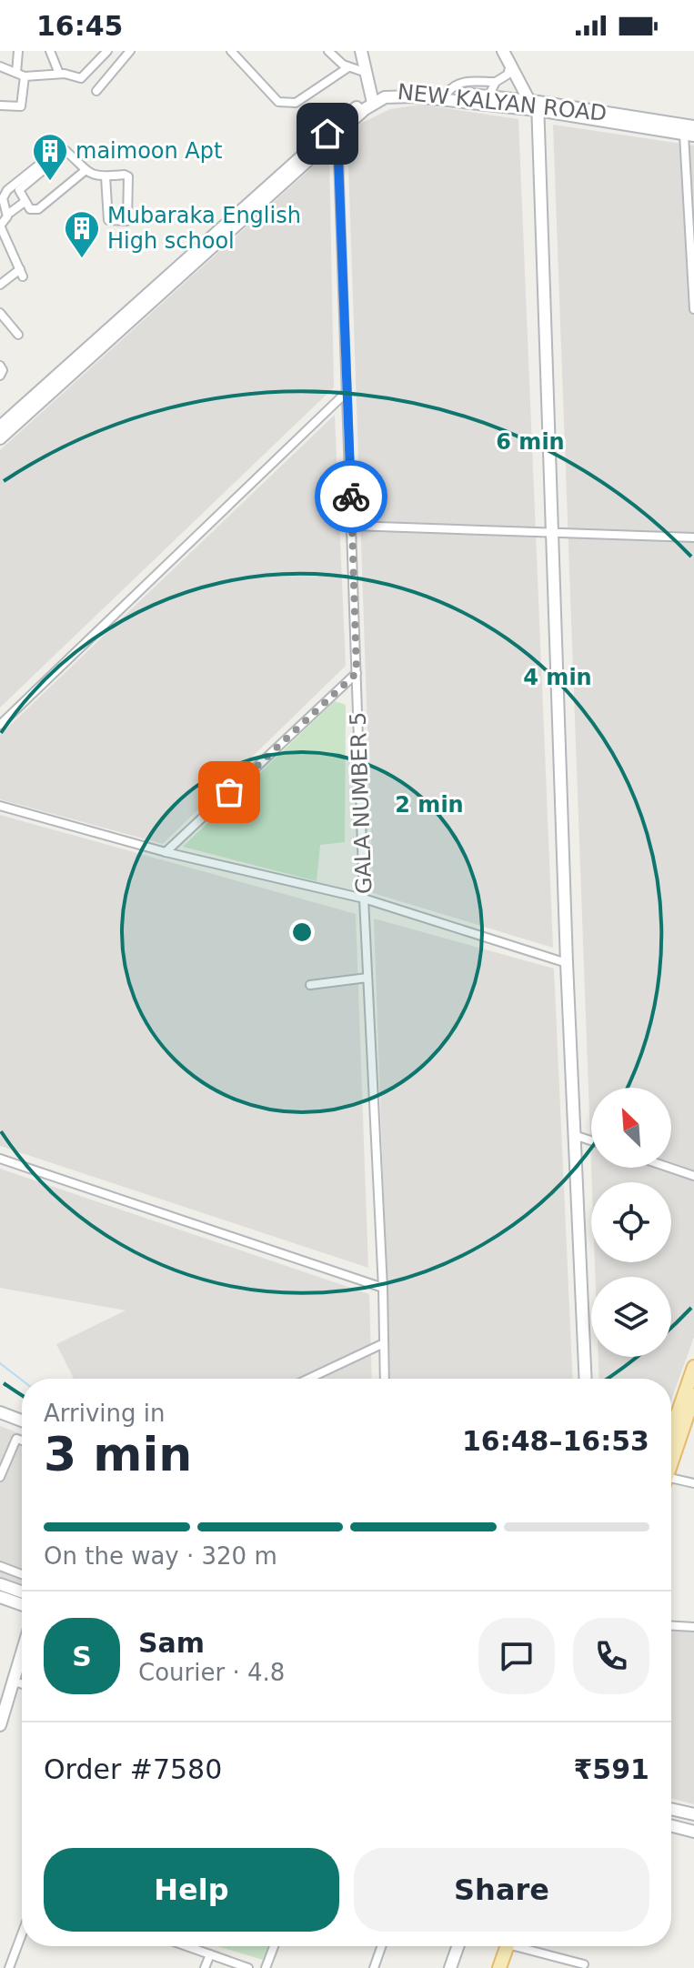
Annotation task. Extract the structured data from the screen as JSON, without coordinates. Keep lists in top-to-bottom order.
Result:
{
  "streets": {
    "street": ["NEW KALYAN ROAD", "GALA NUMBER 5"]
  },
  "crossings": [
    ["NEW KALYAN ROAD", "GALA NUMBER 5"]
  ],
  "places": {
    "building": ["maimoon Apt", "Mubaraka English High school"]
  },
  "north": "top left",
  "page": {
    "status": "16:45",
    "heading": ["3 min", "Arriving in", "16:48–16:53"],
    "panel": [
      "Sam",
      "Courier · 4.8",
      "Order #7580",
      "₹591"
    ],
    "bar": "On the way · 320 m",
    "round": "S",
    "buttons": ["Help", "Share"]
  },
  "rings": ["6 min", "4 min", "2 min"]
}
